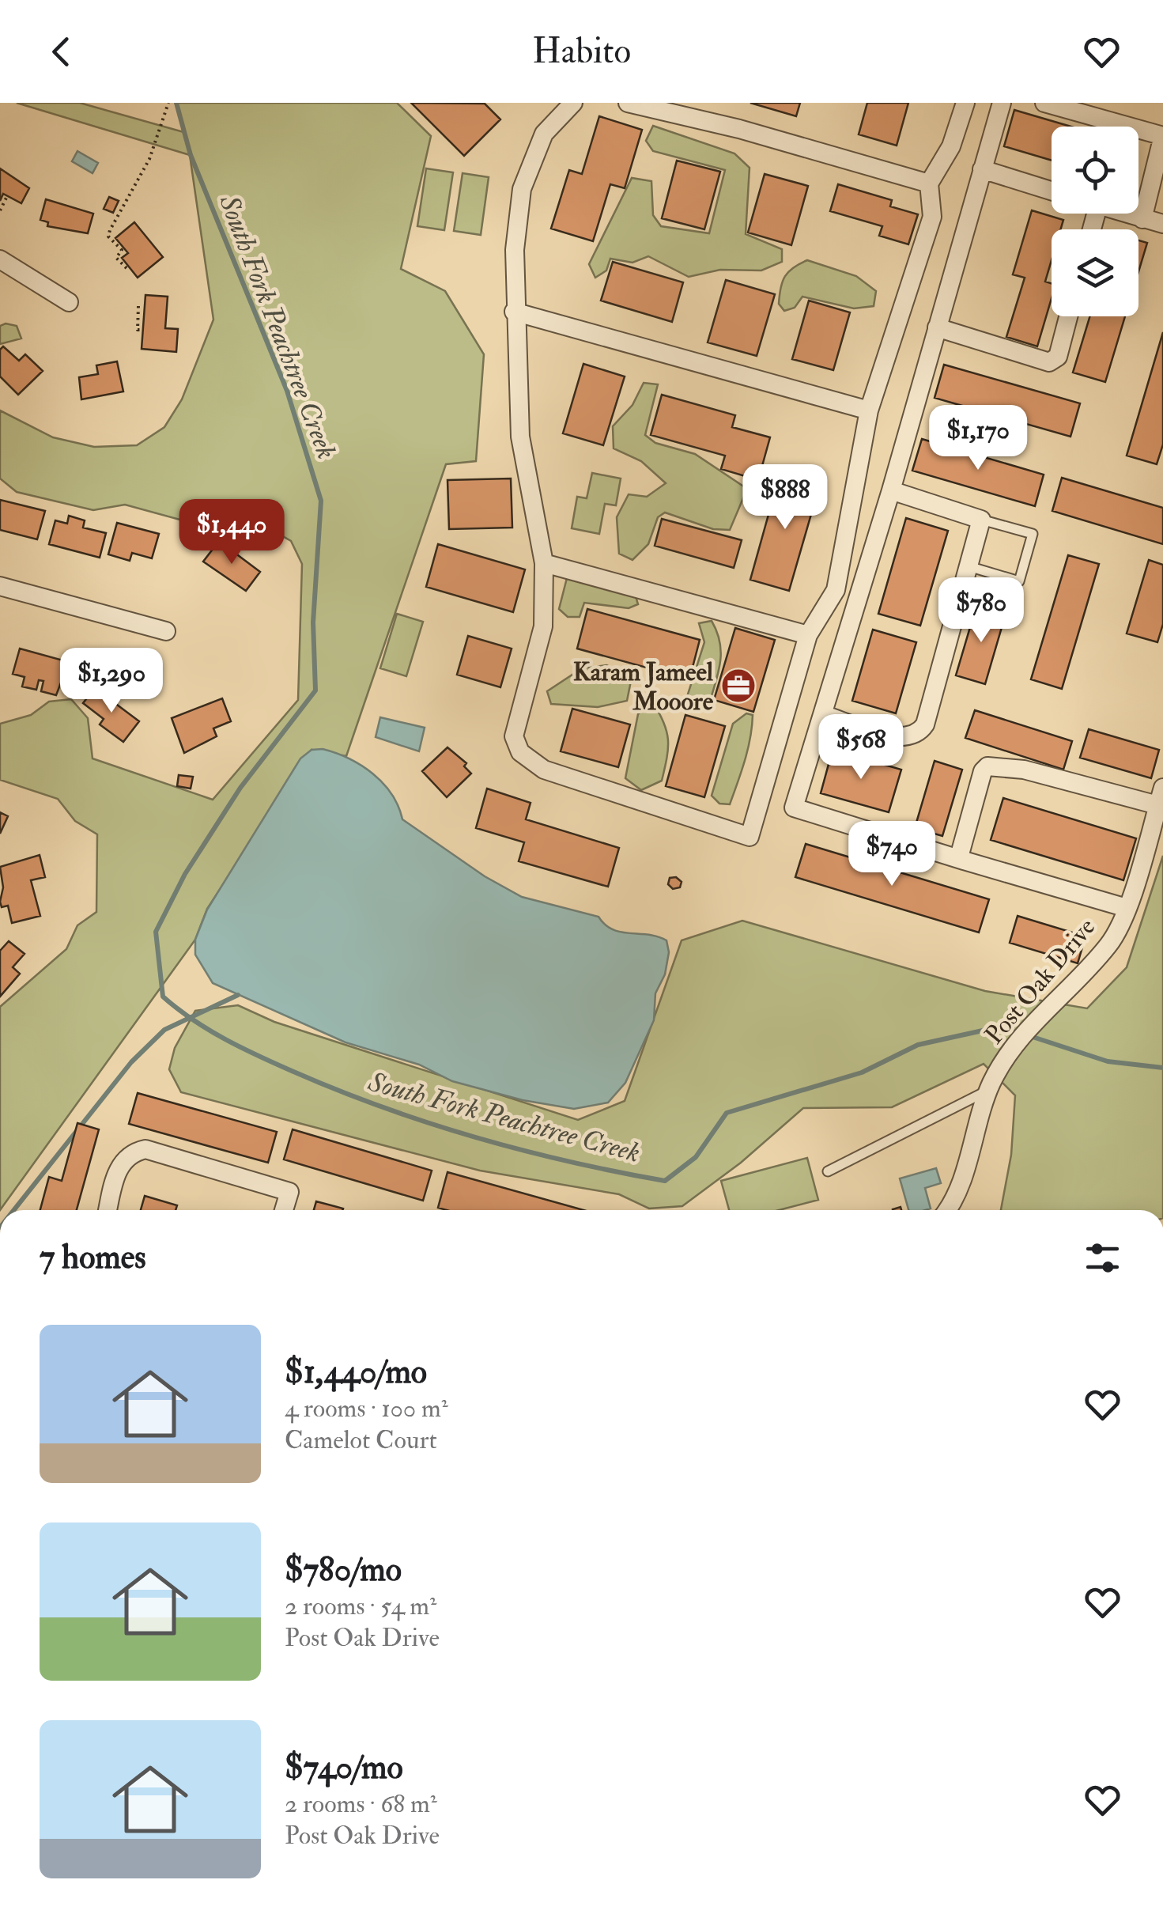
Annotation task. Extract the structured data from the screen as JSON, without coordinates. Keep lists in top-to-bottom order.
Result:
{
  "streets": {
    "street": ["Post Oak Drive"]
  },
  "water": ["South Fork Peachtree Creek"],
  "places": {
    "office": ["Karam Jameel Mooore"]
  },
  "page": {
    "header": "Habito",
    "price": [
      "$1,170",
      "$888",
      "$1,440",
      "$780",
      "$1,290",
      "$568",
      "$740"
    ],
    "heading": "7 homes",
    "list": [
      {
        "name": "$1,440/mo",
        "note": "4 rooms · 100 m² · Camelot Court"
      },
      {
        "name": "$780/mo",
        "note": "2 rooms · 54 m² · Post Oak Drive"
      },
      {
        "name": "$740/mo",
        "note": "2 rooms · 68 m² · Post Oak Drive"
      }
    ]
  }
}
